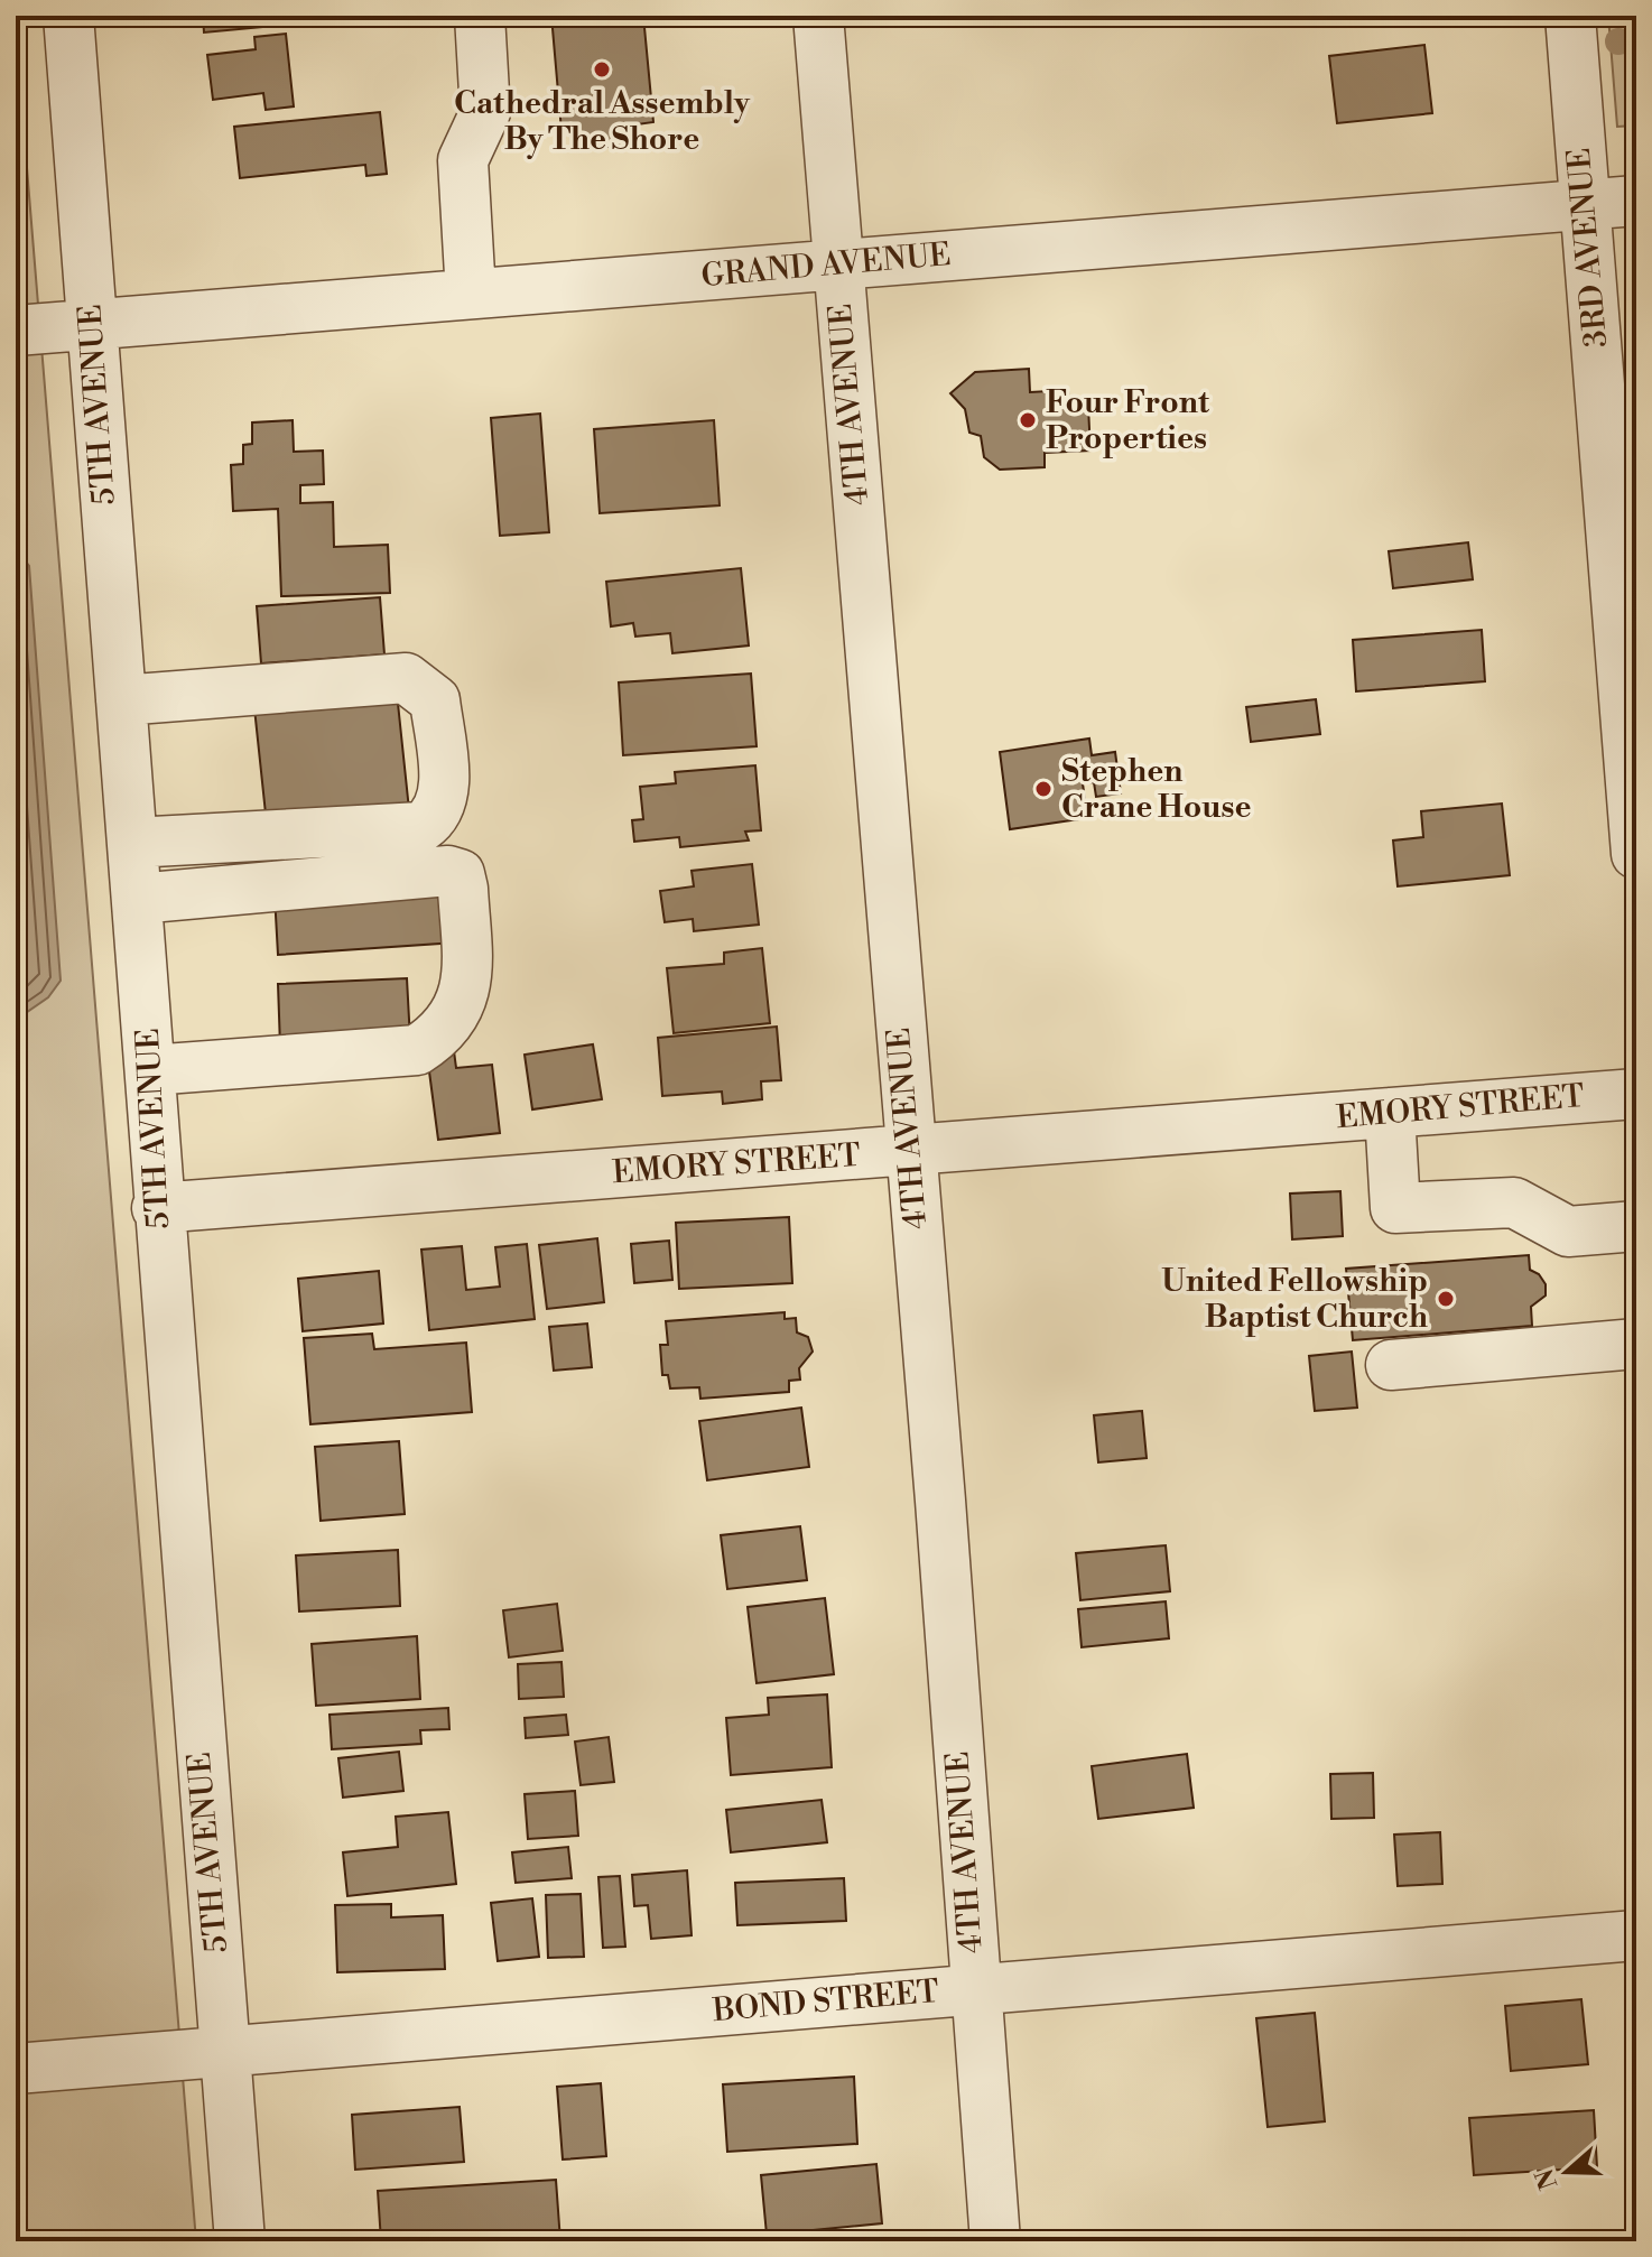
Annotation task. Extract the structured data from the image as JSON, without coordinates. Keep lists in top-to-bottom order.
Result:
{
  "streets": {
    "street": [
      "3RD AVENUE",
      "GRAND AVENUE",
      "5TH AVENUE",
      "4TH AVENUE",
      "EMORY STREET",
      "BOND STREET"
    ]
  },
  "crossings": [
    ["3RD AVENUE", "GRAND AVENUE"],
    ["GRAND AVENUE", "5TH AVENUE"],
    ["GRAND AVENUE", "4TH AVENUE"],
    ["5TH AVENUE", "EMORY STREET"],
    ["5TH AVENUE", "BOND STREET"],
    ["4TH AVENUE", "EMORY STREET"],
    ["4TH AVENUE", "BOND STREET"]
  ],
  "places": [
    "Cathedral Assembly By The Shore",
    "Four Front Properties",
    "Stephen Crane House",
    "United Fellowship Baptist Church"
  ],
  "north": "left"
}
